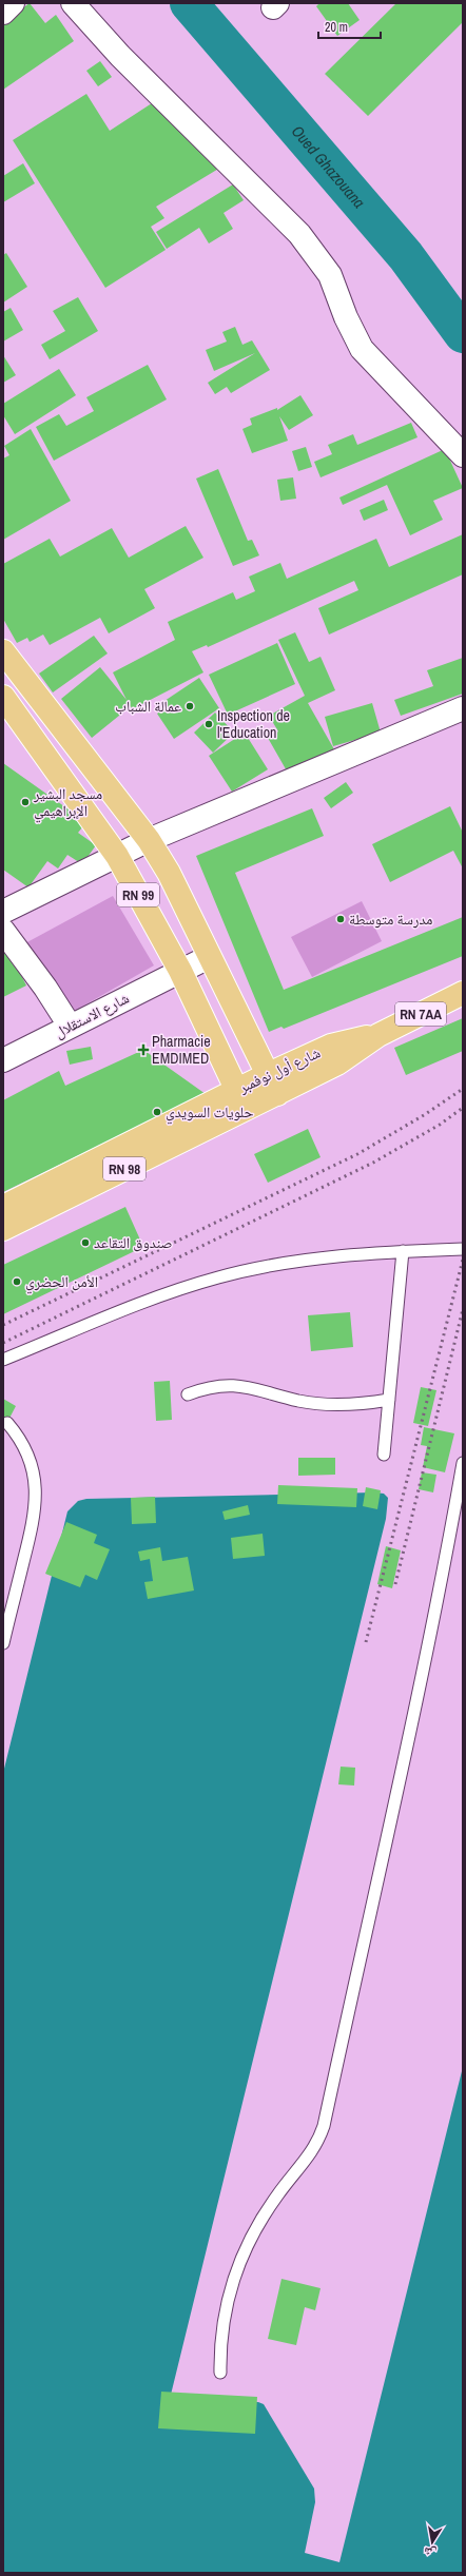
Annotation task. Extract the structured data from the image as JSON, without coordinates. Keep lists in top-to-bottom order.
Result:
{
  "streets": {
    "main road": [
      "RN 99",
      "RN 7AA",
      "شارع أول نوفمبر",
      "RN 98"
    ],
    "street": ["شارع الاستقلال"]
  },
  "crossings": [
    ["RN 99", "شارع الاستقلال"],
    ["RN 99", "شارع أول نوفمبر"],
    ["RN 99", "RN 98"],
    ["RN 7AA", "شارع أول نوفمبر"],
    ["RN 7AA", "RN 98"],
    ["شارع أول نوفمبر", "RN 98"]
  ],
  "water": ["Oued Ghazouana"],
  "places": {
    "other": [
      "عمالة الشباب",
      "Inspection de l'Education",
      "مسجد البشير الإبراهيمي",
      "مدرسة متوسطة",
      "حلويات السويدي",
      "صندوق التقاعد",
      "الأمن الحضري"
    ],
    "health": ["Pharmacie EMDIMED"]
  },
  "scale_bar": "20 m",
  "north": "bottom"
}
